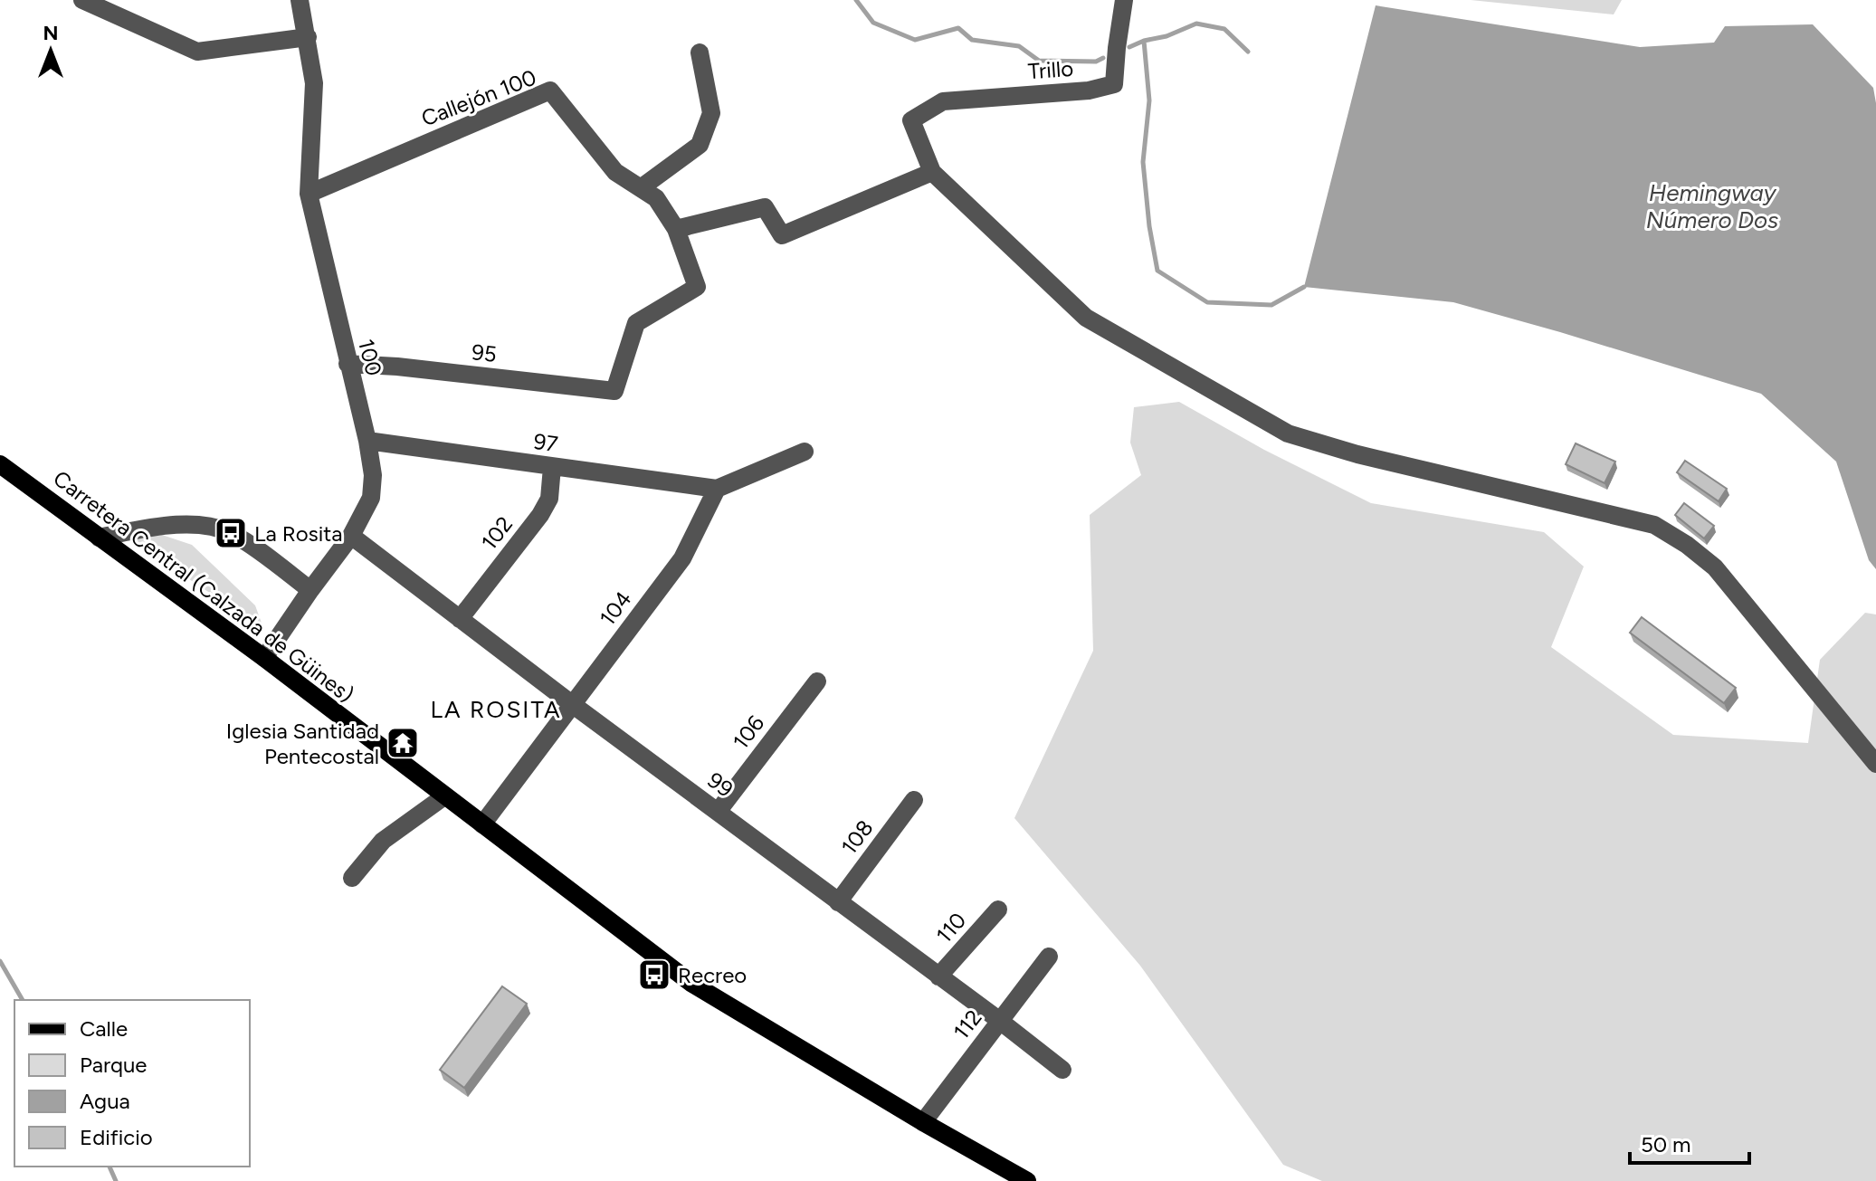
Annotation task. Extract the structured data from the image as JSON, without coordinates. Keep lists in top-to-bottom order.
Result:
{
  "streets": {
    "main road": ["Carretera Central (Calzada de Güines)"],
    "street": [
      "Trillo",
      "Callejón 100",
      "95",
      "100",
      "97",
      "102",
      "104",
      "106",
      "99",
      "108",
      "110",
      "112"
    ]
  },
  "crossings": [
    ["Callejón 100", "95"],
    ["Callejón 100", "100"],
    ["95", "100"],
    ["100", "97"],
    ["100", "Carretera Central (Calzada de Güines)"],
    ["100", "99"],
    ["97", "102"],
    ["97", "104"],
    ["102", "99"],
    ["Carretera Central (Calzada de Güines)", "104"],
    ["Carretera Central (Calzada de Güines)", "112"],
    ["104", "99"],
    ["106", "99"],
    ["99", "108"],
    ["99", "110"],
    ["99", "112"]
  ],
  "districts": ["LA ROSITA"],
  "water": ["Hemingway Número Dos"],
  "places": {
    "bus stop": ["La Rosita", "Recreo"],
    "temple": ["Iglesia Santidad Pentecostal"]
  },
  "legend": [
    "Calle",
    "Parque",
    "Agua",
    "Edificio"
  ],
  "scale_bar": "50 m",
  "north": "top"
}
